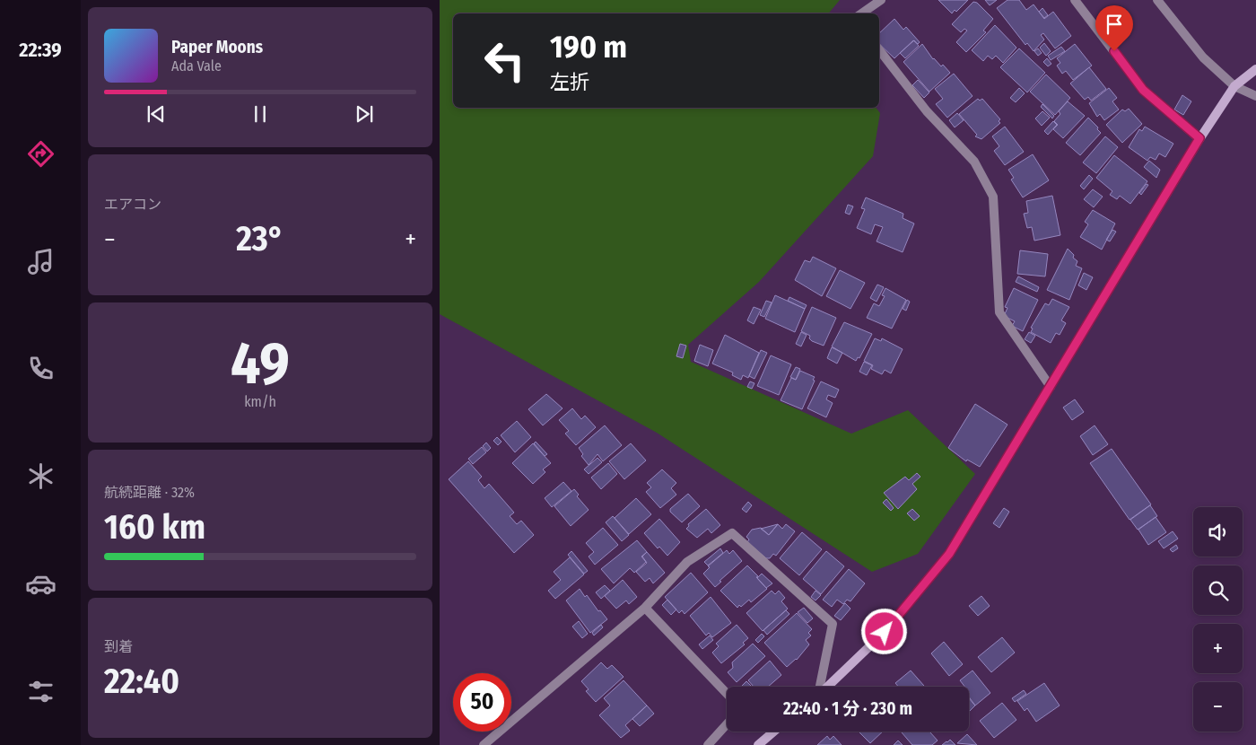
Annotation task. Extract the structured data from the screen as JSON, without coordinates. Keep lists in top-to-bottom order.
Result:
{
  "page": {
    "tabs": "22:39",
    "turn": ["190 m", "左折"],
    "song": ["Paper Moons", "Ada Vale"],
    "tile": [
      "エアコン",
      ["49", "km/h"],
      ["航続距離 · 32%", "160 km"],
      ["到着", "22:40"]
    ],
    "heat": ["−", "23°", "+"],
    "map_buttons": ["+", "−"],
    "limit": "50",
    "trip": "22:40 · 1 分 · 230 m"
  }
}
